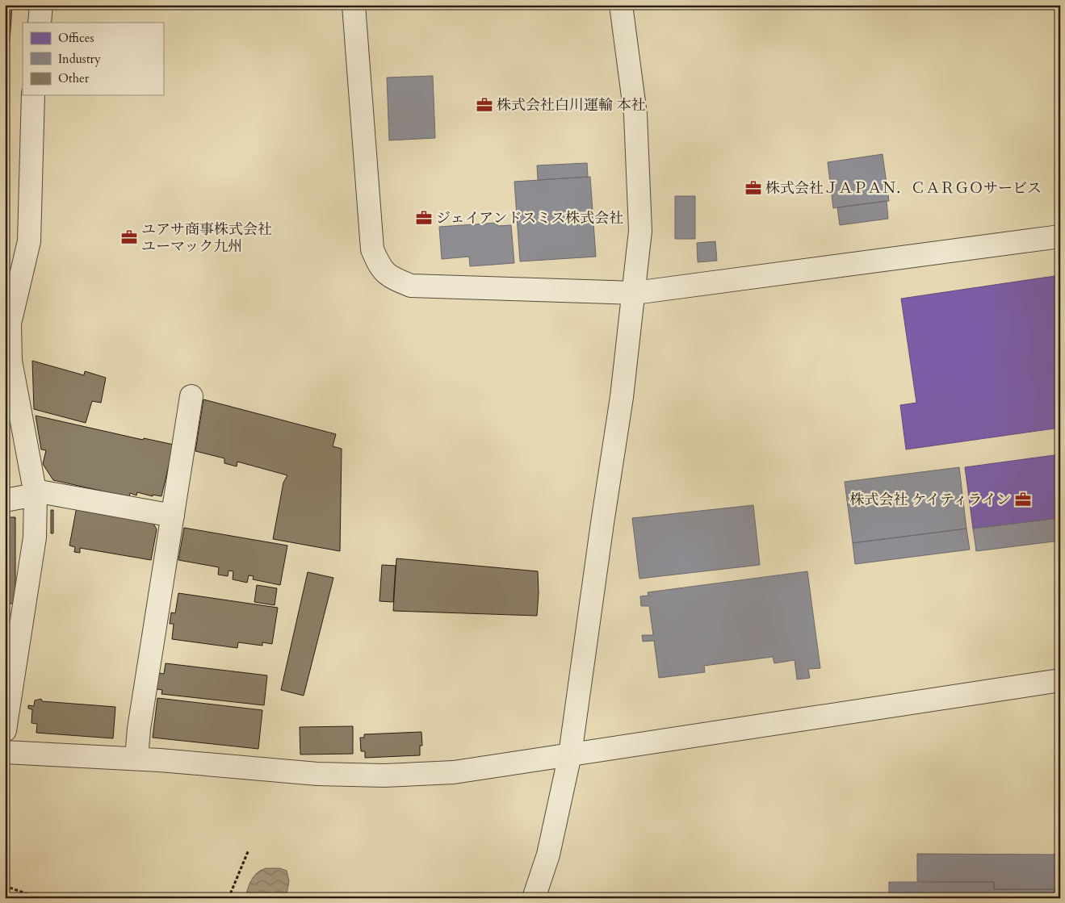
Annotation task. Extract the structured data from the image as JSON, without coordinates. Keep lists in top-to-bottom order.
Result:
{
  "places": {
    "office": [
      "株式会社白川運輸 本社",
      "株式会社ＪＡＰＡＮ．ＣＡＲＧＯサービス",
      "ジェイアンドスミス株式会社",
      "ユアサ商事株式会社 ユーマック九州",
      "株式会社 ケイティライン"
    ]
  },
  "legend": ["Offices", "Industry", "Other"]
}
